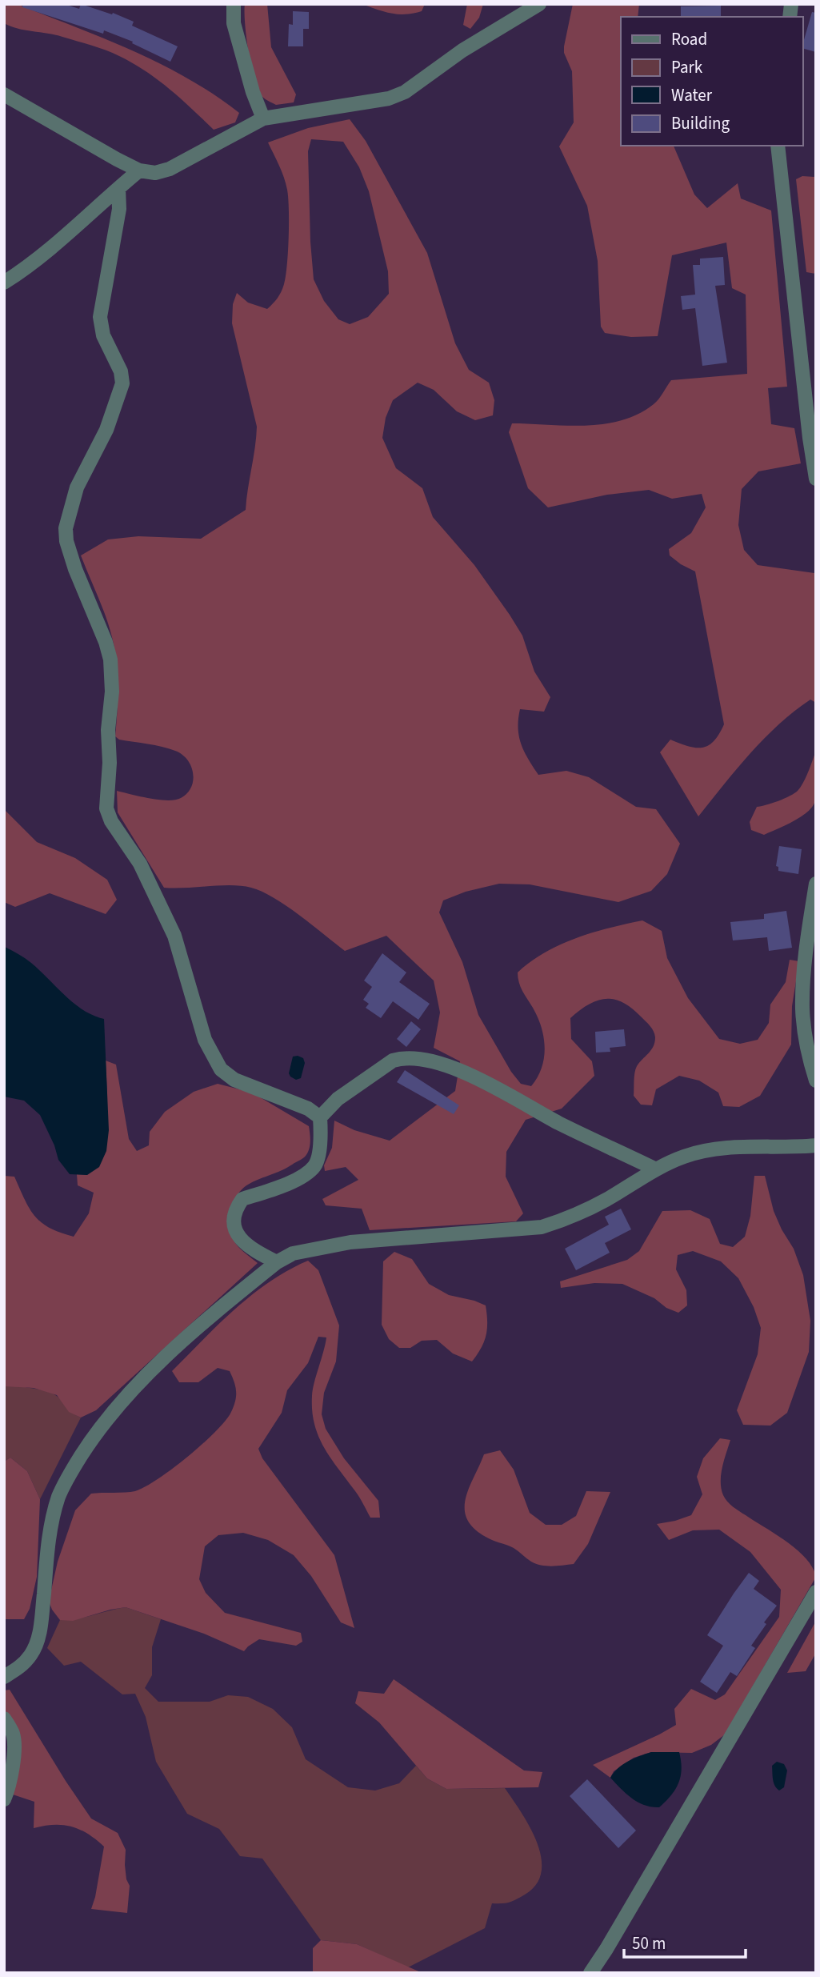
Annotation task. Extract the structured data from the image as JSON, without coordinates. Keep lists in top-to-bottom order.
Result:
{
  "legend": [
    "Road",
    "Park",
    "Water",
    "Building"
  ],
  "scale_bar": "50 m"
}
